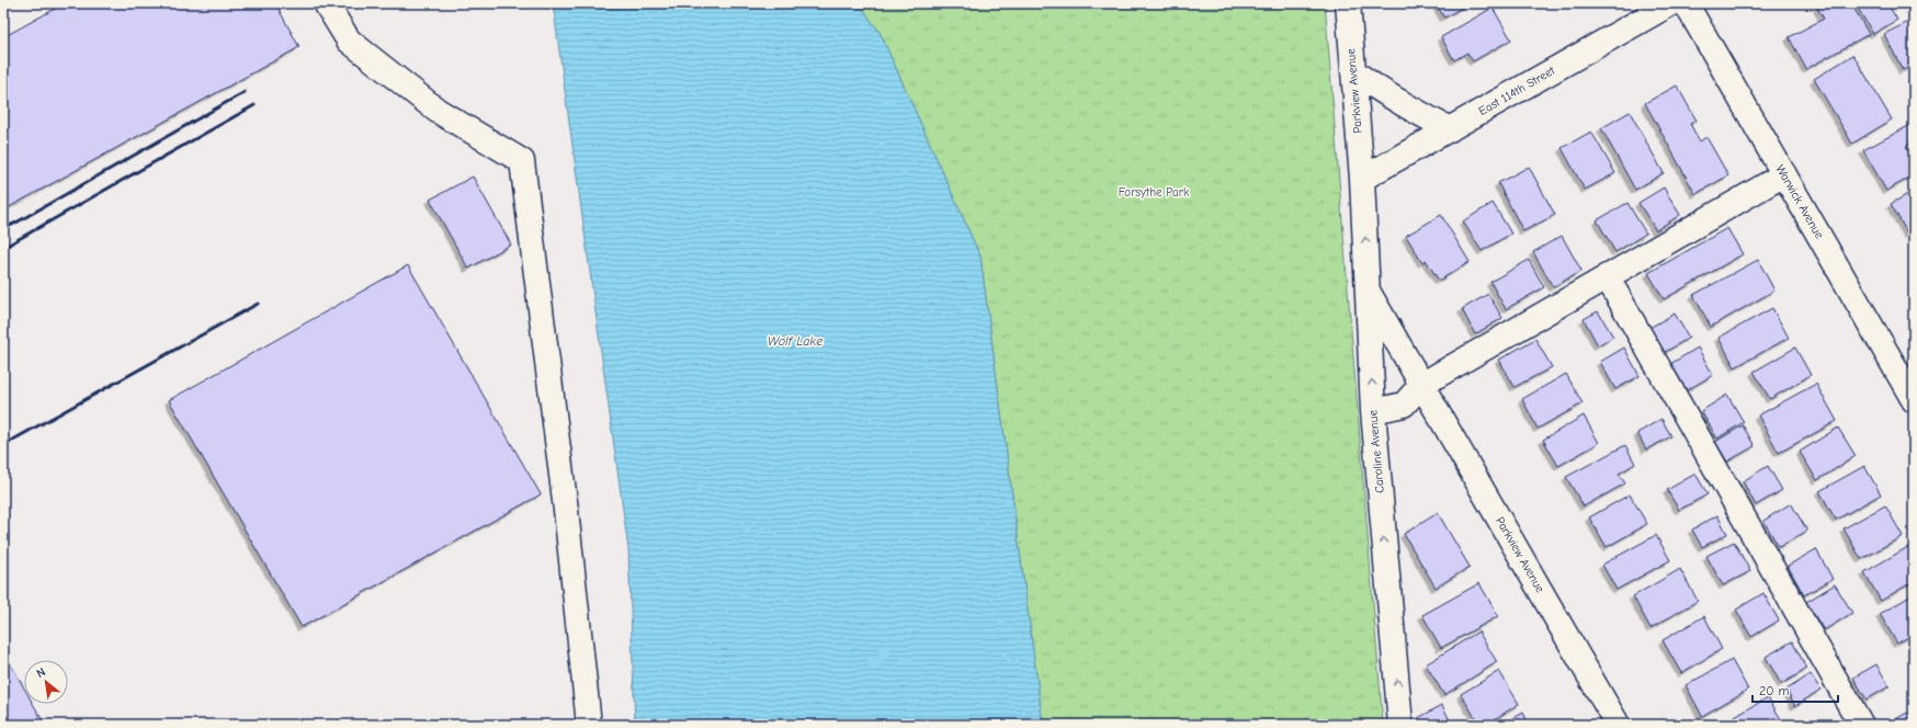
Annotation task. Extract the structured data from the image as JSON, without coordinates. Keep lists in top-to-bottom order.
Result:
{
  "streets": {
    "street": [
      "Parkview Avenue",
      "East 114th Street",
      "Warwick Avenue",
      "Caroline Avenue"
    ]
  },
  "crossings": [
    ["Parkview Avenue", "East 114th Street"],
    ["Parkview Avenue", "Caroline Avenue"],
    ["East 114th Street", "Caroline Avenue"]
  ],
  "one_way": ["Caroline Avenue"],
  "water": ["Wolf Lake"],
  "parks": ["Forsythe Park"],
  "scale_bar": "20 m",
  "north": "top left"
}
